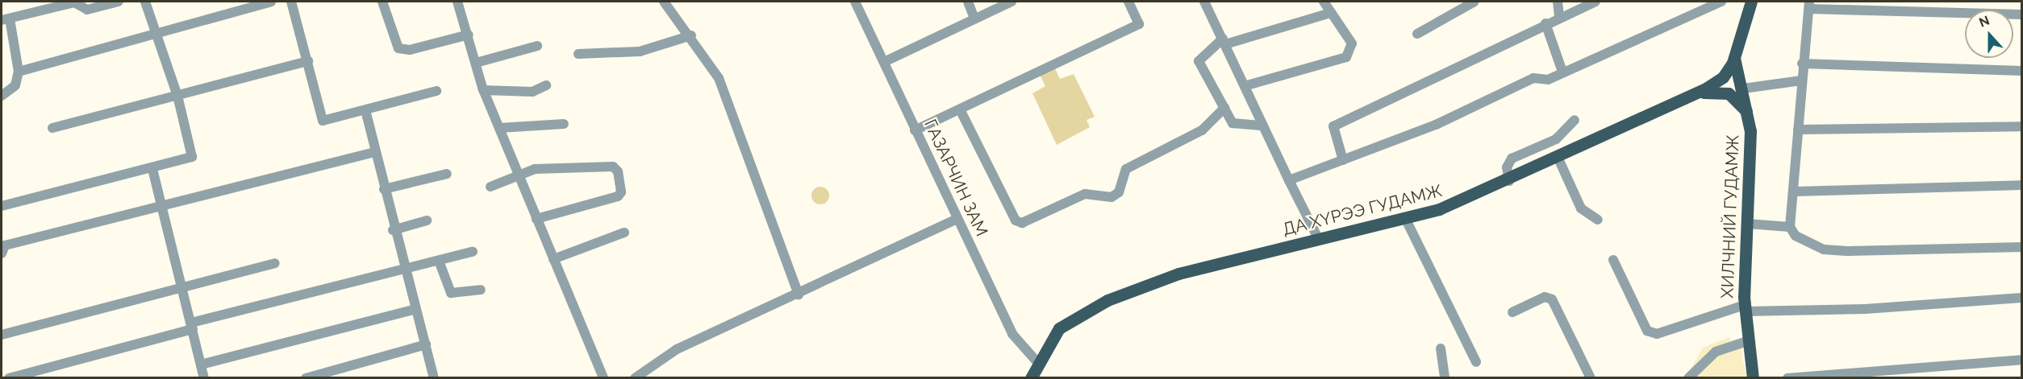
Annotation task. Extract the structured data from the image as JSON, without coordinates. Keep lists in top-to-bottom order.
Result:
{
  "streets": {
    "main road": ["ДА ХҮРЭЭ ГУДАМЖ", "ХИЛЧНИЙ ГУДАМЖ"],
    "street": ["ГАЗАРЧИН ЗАМ"]
  },
  "crossings": [
    ["ГАЗАРЧИН ЗАМ", "ДА ХҮРЭЭ ГУДАМЖ"],
    ["ДА ХҮРЭЭ ГУДАМЖ", "ХИЛЧНИЙ ГУДАМЖ"]
  ],
  "north": "top"
}
